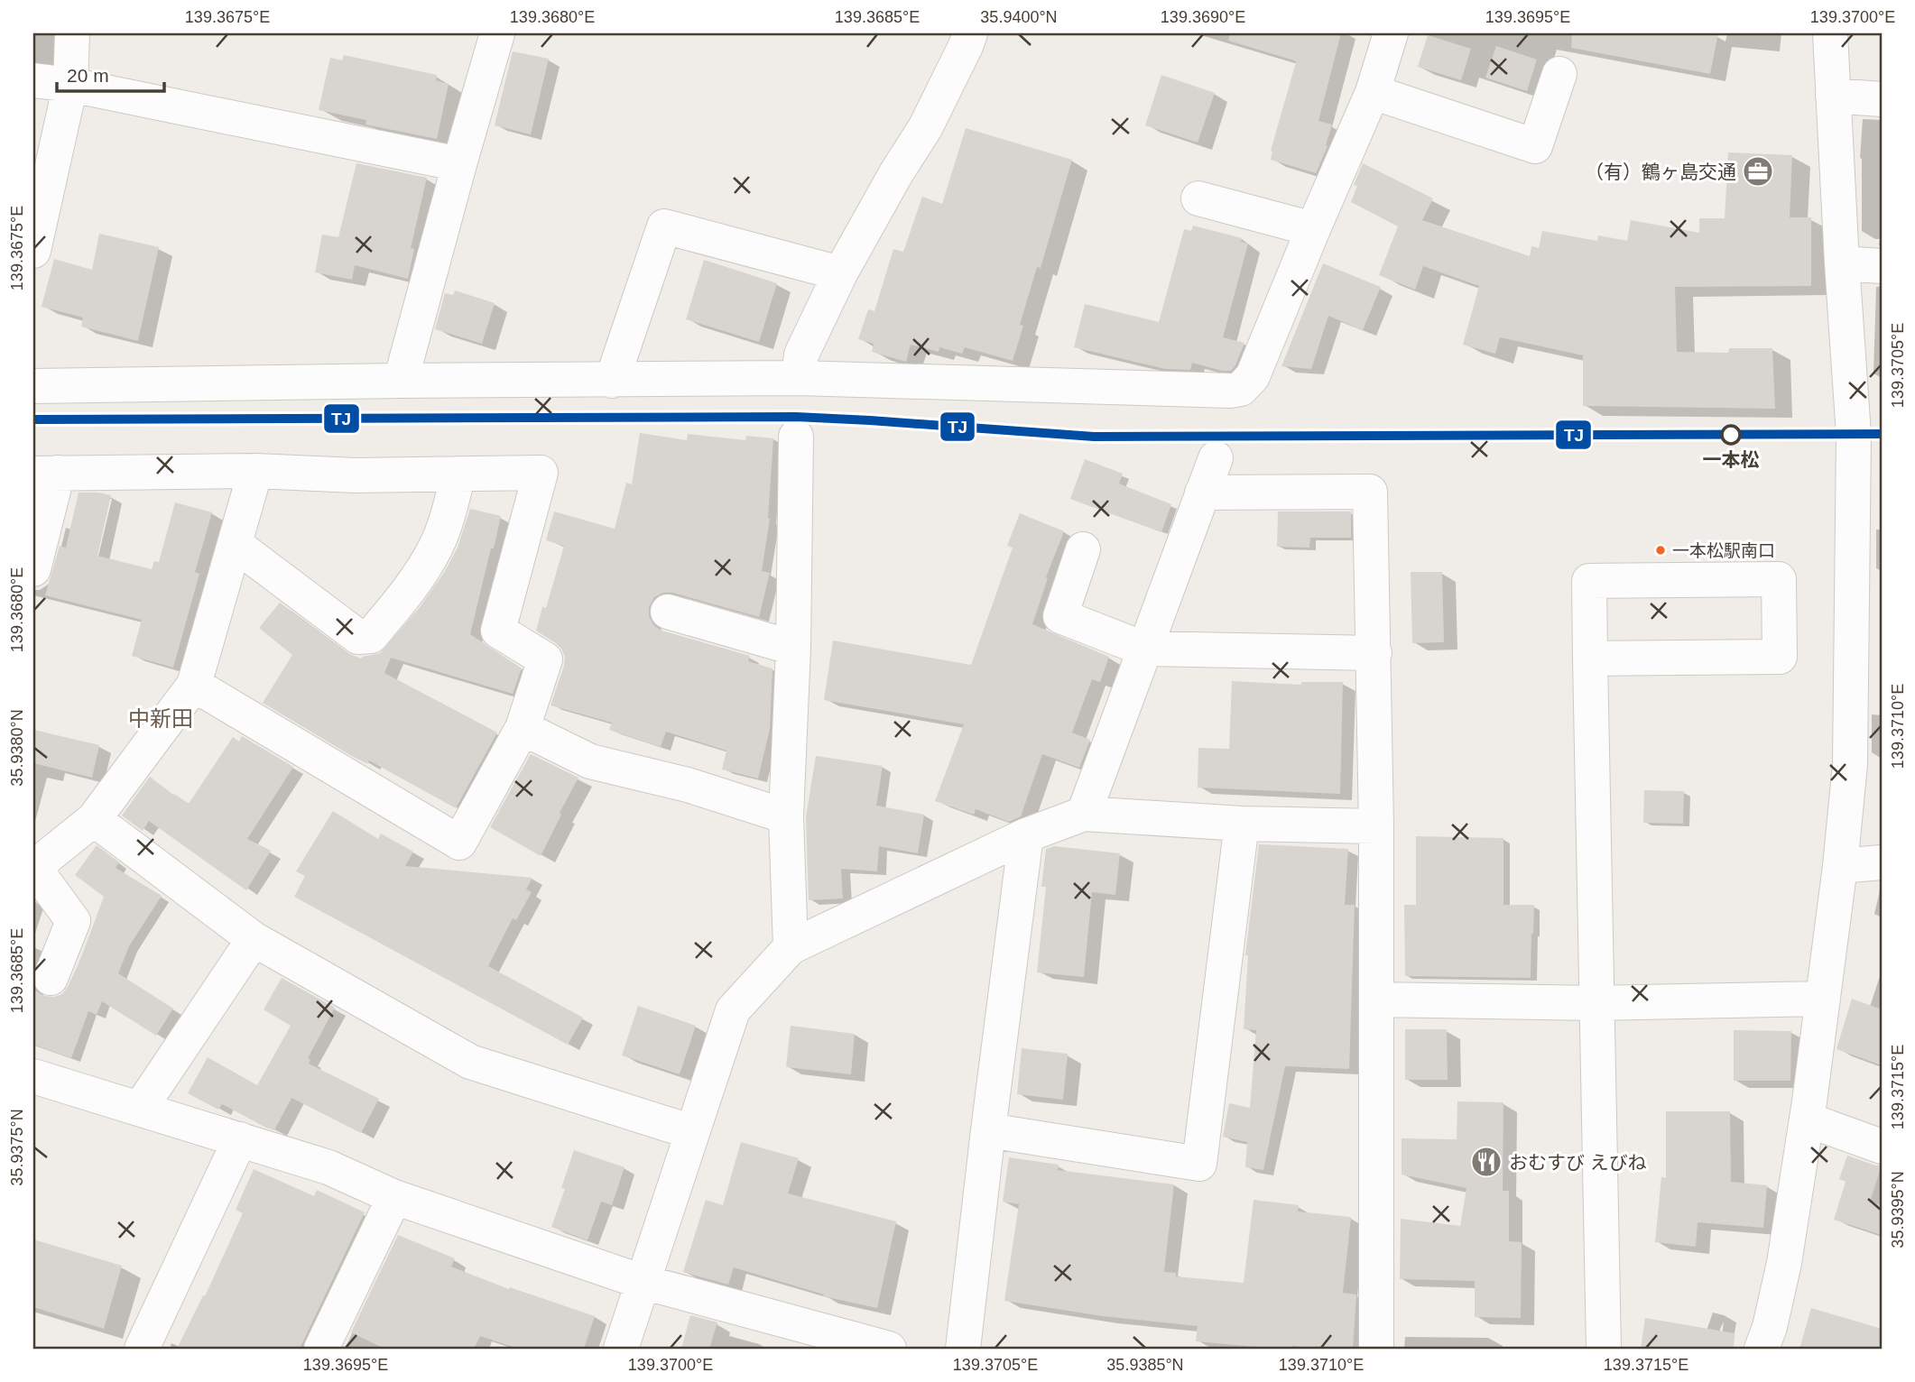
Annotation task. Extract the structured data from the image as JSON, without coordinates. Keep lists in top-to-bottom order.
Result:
{
  "districts": ["中新田"],
  "places": {
    "office": ["（有）鶴ヶ島交通"],
    "other": ["一本松", "一本松駅南口"],
    "restaurant": ["おむすび えびね"]
  },
  "lines": ["transit line TJ"],
  "scale_bar": "20 m",
  "coordinates": [
    "139.3675°E",
    "139.3680°E",
    "139.3685°E",
    "35.9400°N",
    "139.3690°E",
    "139.3695°E",
    "139.3700°E",
    "139.3705°E",
    "139.3710°E",
    "35.9380°N",
    "139.3715°E",
    "35.9375°N",
    "35.9395°N",
    "35.9385°N"
  ]
}
